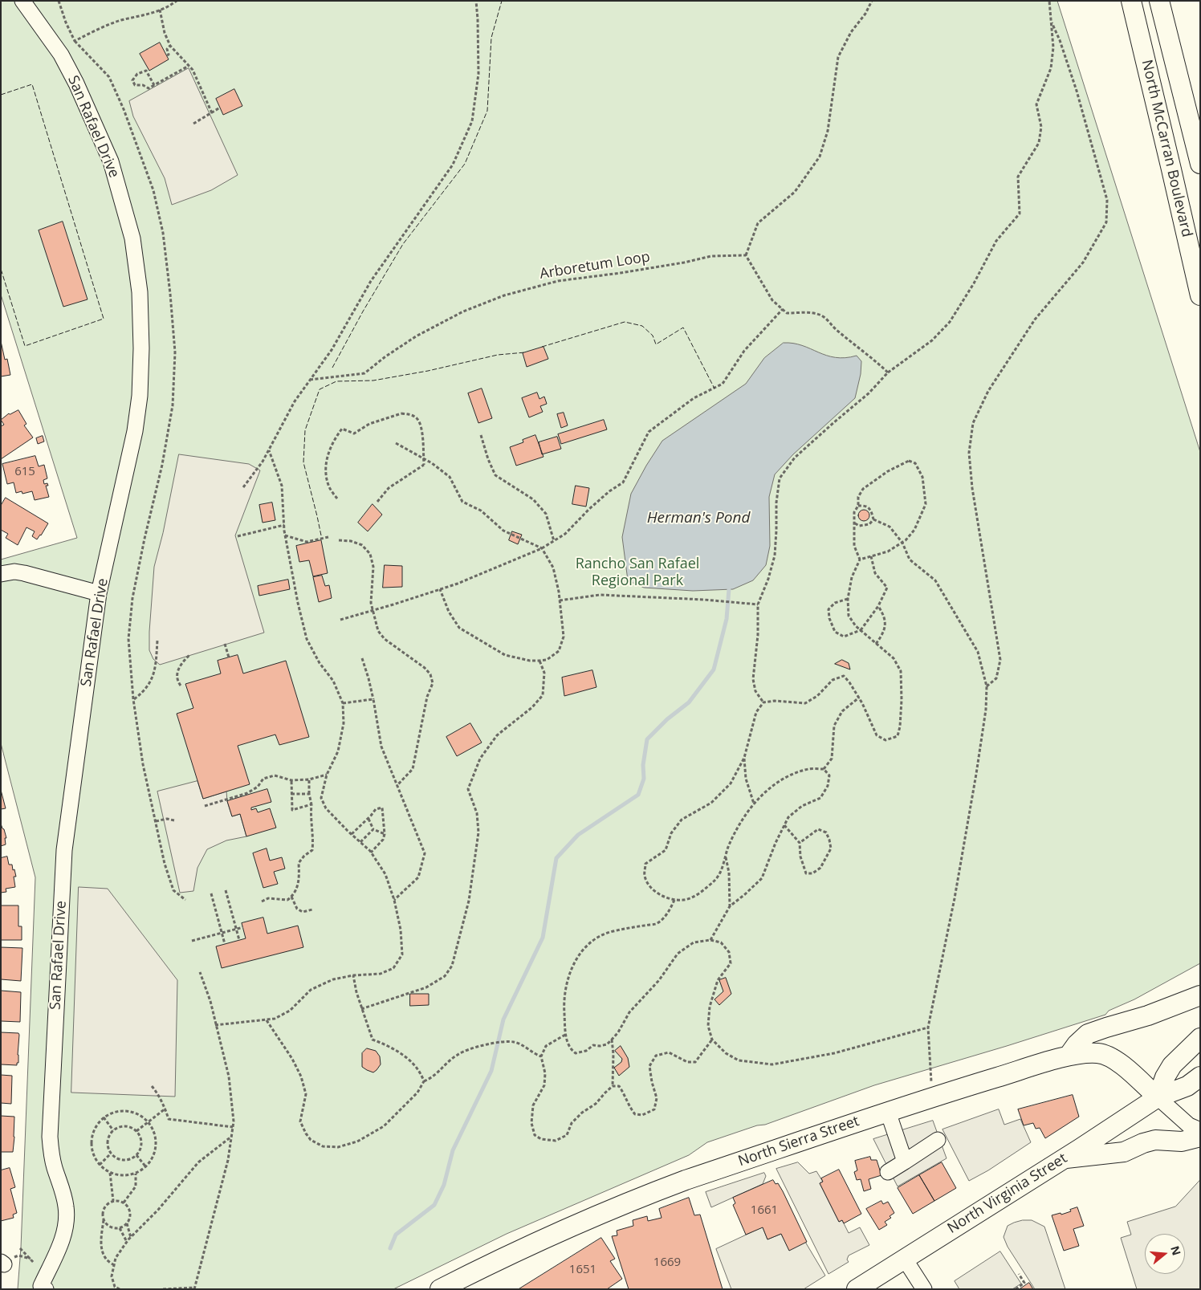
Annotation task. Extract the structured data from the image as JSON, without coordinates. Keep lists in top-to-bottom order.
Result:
{
  "streets": {
    "main road": ["North McCarran Boulevard", "North Sierra Street", "North Virginia Street"],
    "street": ["San Rafael Drive"],
    "path": ["Arboretum Loop"]
  },
  "crossings": [
    ["North Sierra Street", "North Virginia Street"]
  ],
  "water": ["Herman's Pond"],
  "parks": ["Rancho San Rafael Regional Park"],
  "house_numbers": [
    "615",
    "1661",
    "1669",
    "1651"
  ],
  "north": "right"
}
